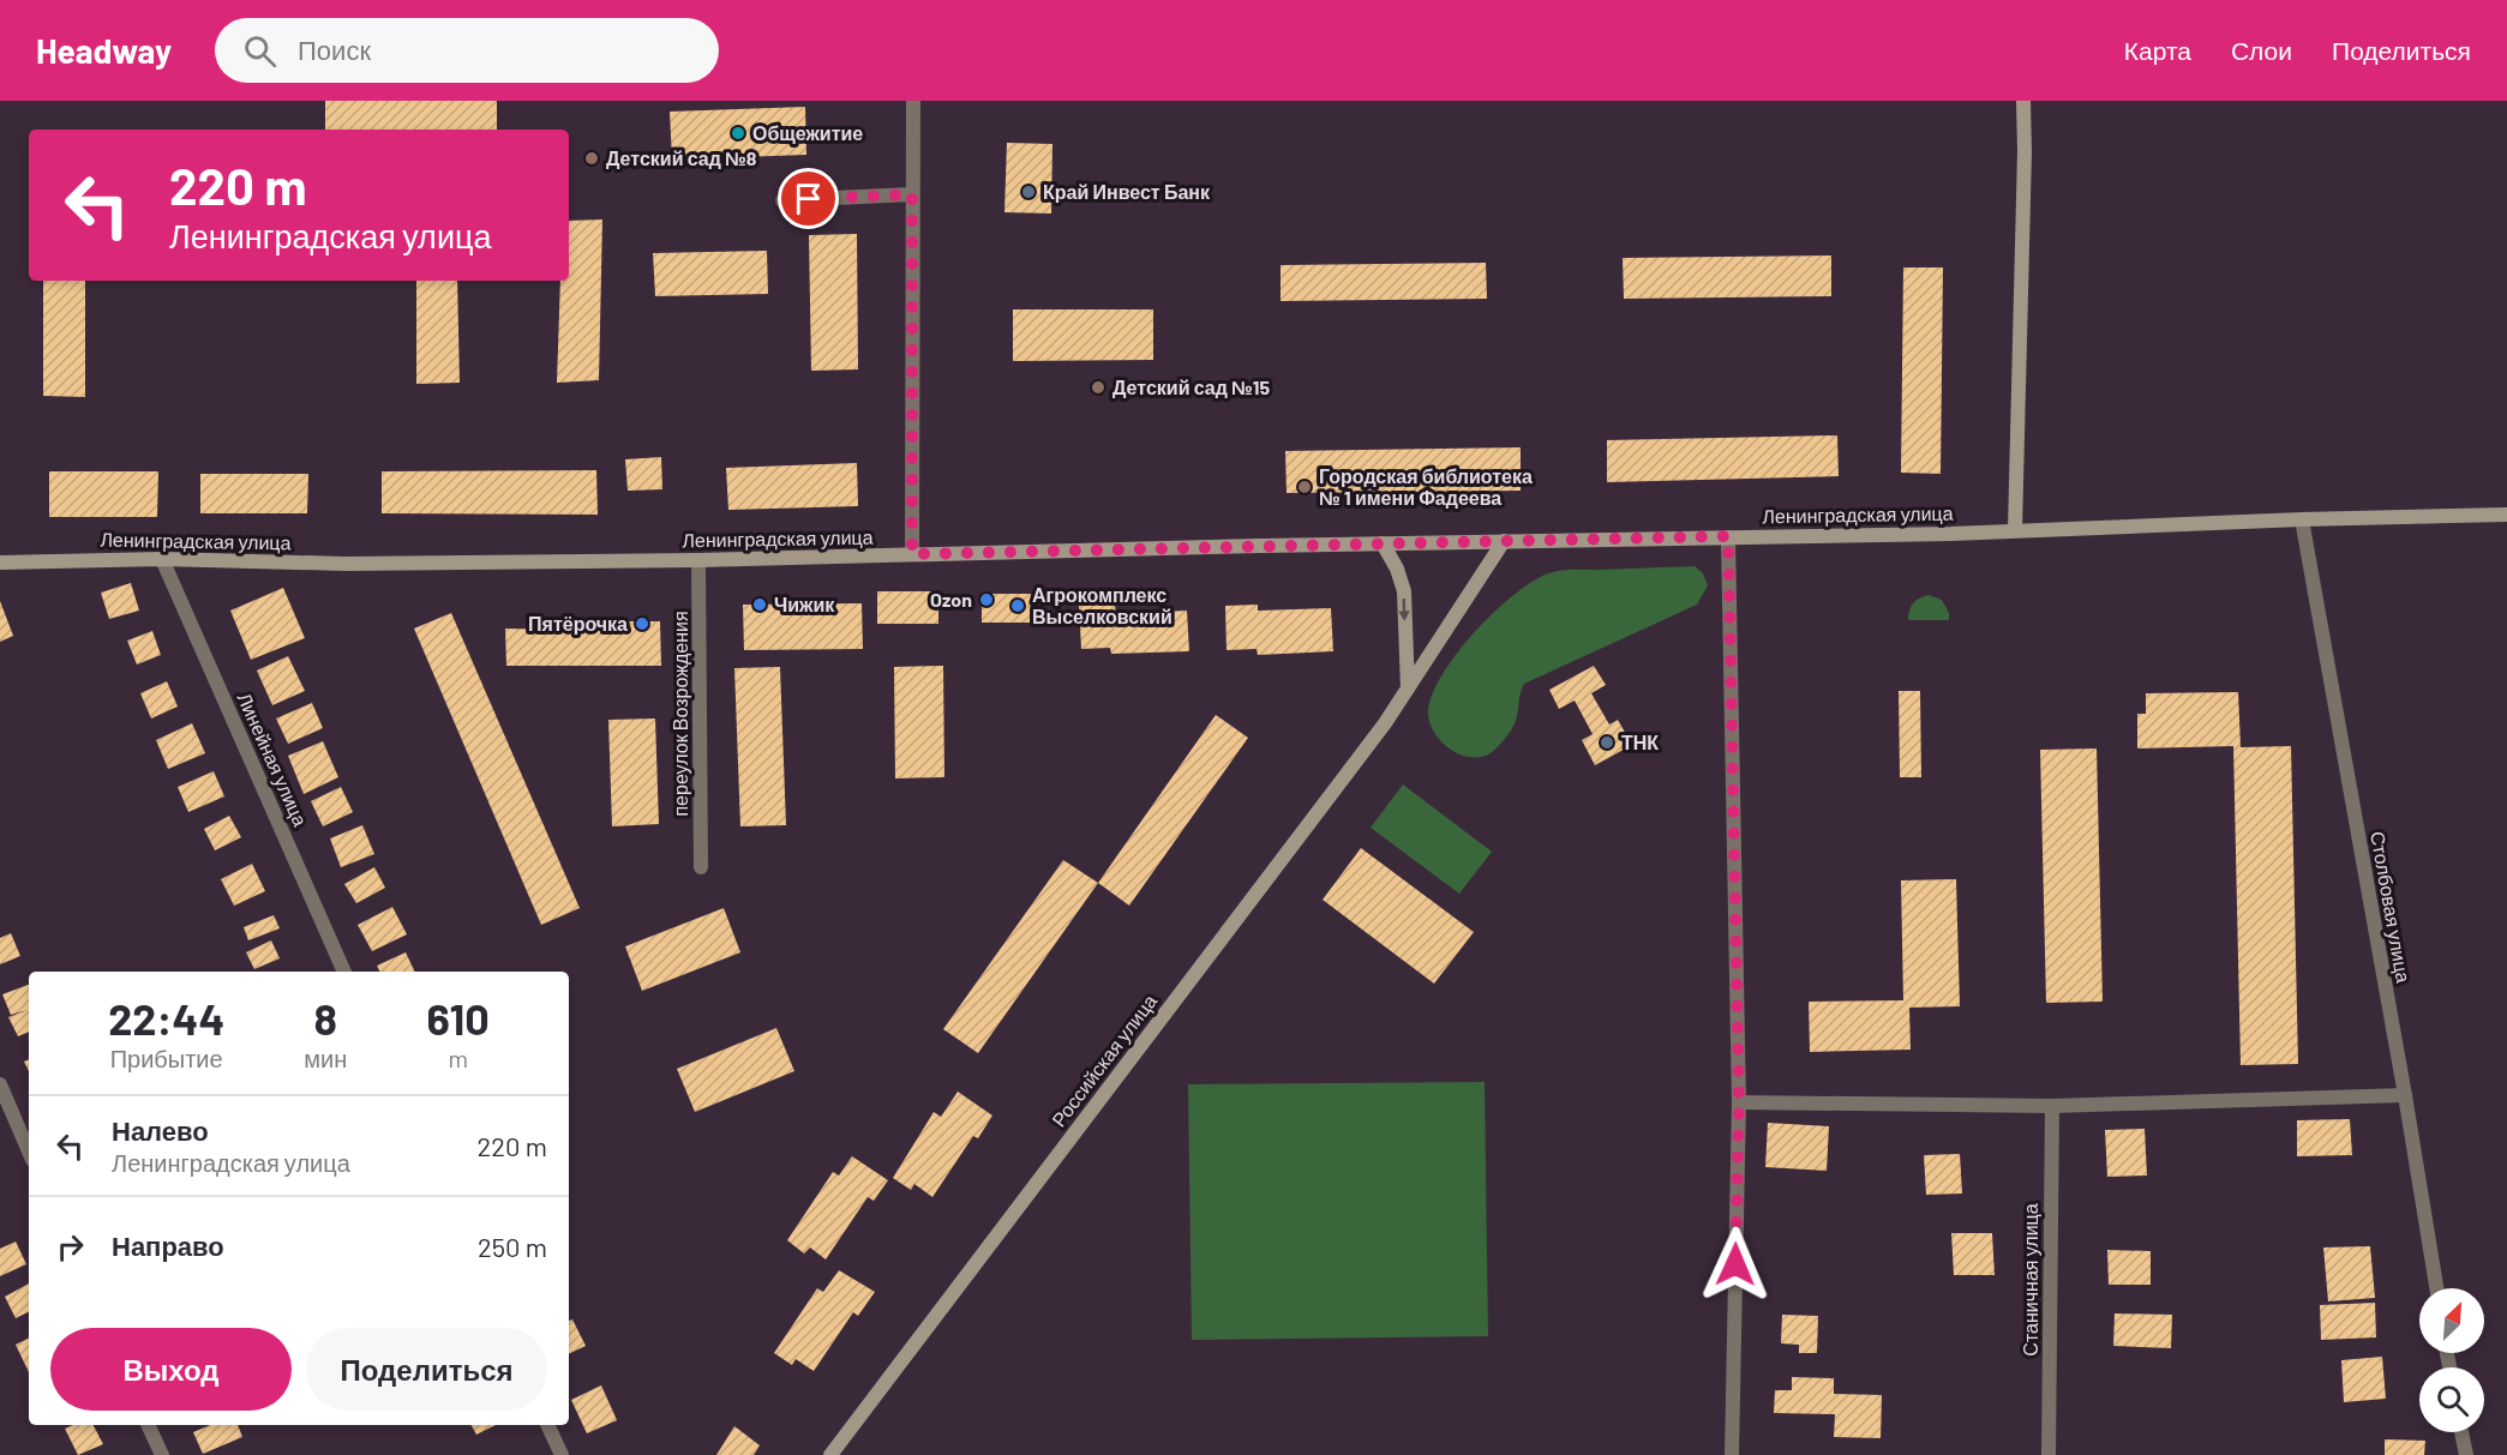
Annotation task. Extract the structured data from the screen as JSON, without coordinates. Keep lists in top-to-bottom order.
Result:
{
  "streets": {
    "street": [
      "Ленинградская улица",
      "переулок Возрождения",
      "Линейная улица",
      "Столбовая улица",
      "Российская улица",
      "Станичная улица"
    ]
  },
  "crossings": [
    ["Ленинградская улица", "переулок Возрождения"],
    ["Ленинградская улица", "Линейная улица"],
    ["Ленинградская улица", "Столбовая улица"],
    ["Ленинградская улица", "Российская улица"]
  ],
  "places": [
    "Общежитие",
    "Детский сад №8",
    "Край Инвест Банк",
    "Детский сад №15",
    "Городская библиотека № 1 имени Фадеева",
    "Ozon",
    "Чижик",
    "Агрокомплекс Выселковский",
    "Пятёрочка",
    "ТНК"
  ],
  "north": "top right",
  "page": {
    "header": "Headway",
    "search": "Поиск",
    "nav": ["Карта", "Слои", "Поделиться"],
    "turn": ["220 m", "Ленинградская улица"],
    "eta": [
      "22:44",
      "Прибытие",
      "8",
      "мин",
      "610",
      "m"
    ],
    "list": [
      {
        "name": "Налево",
        "note": "Ленинградская улица",
        "value": "220 m"
      },
      {
        "name": "Направо",
        "value": "250 m"
      }
    ],
    "buttons": ["Выход", "Поделиться"]
  }
}
